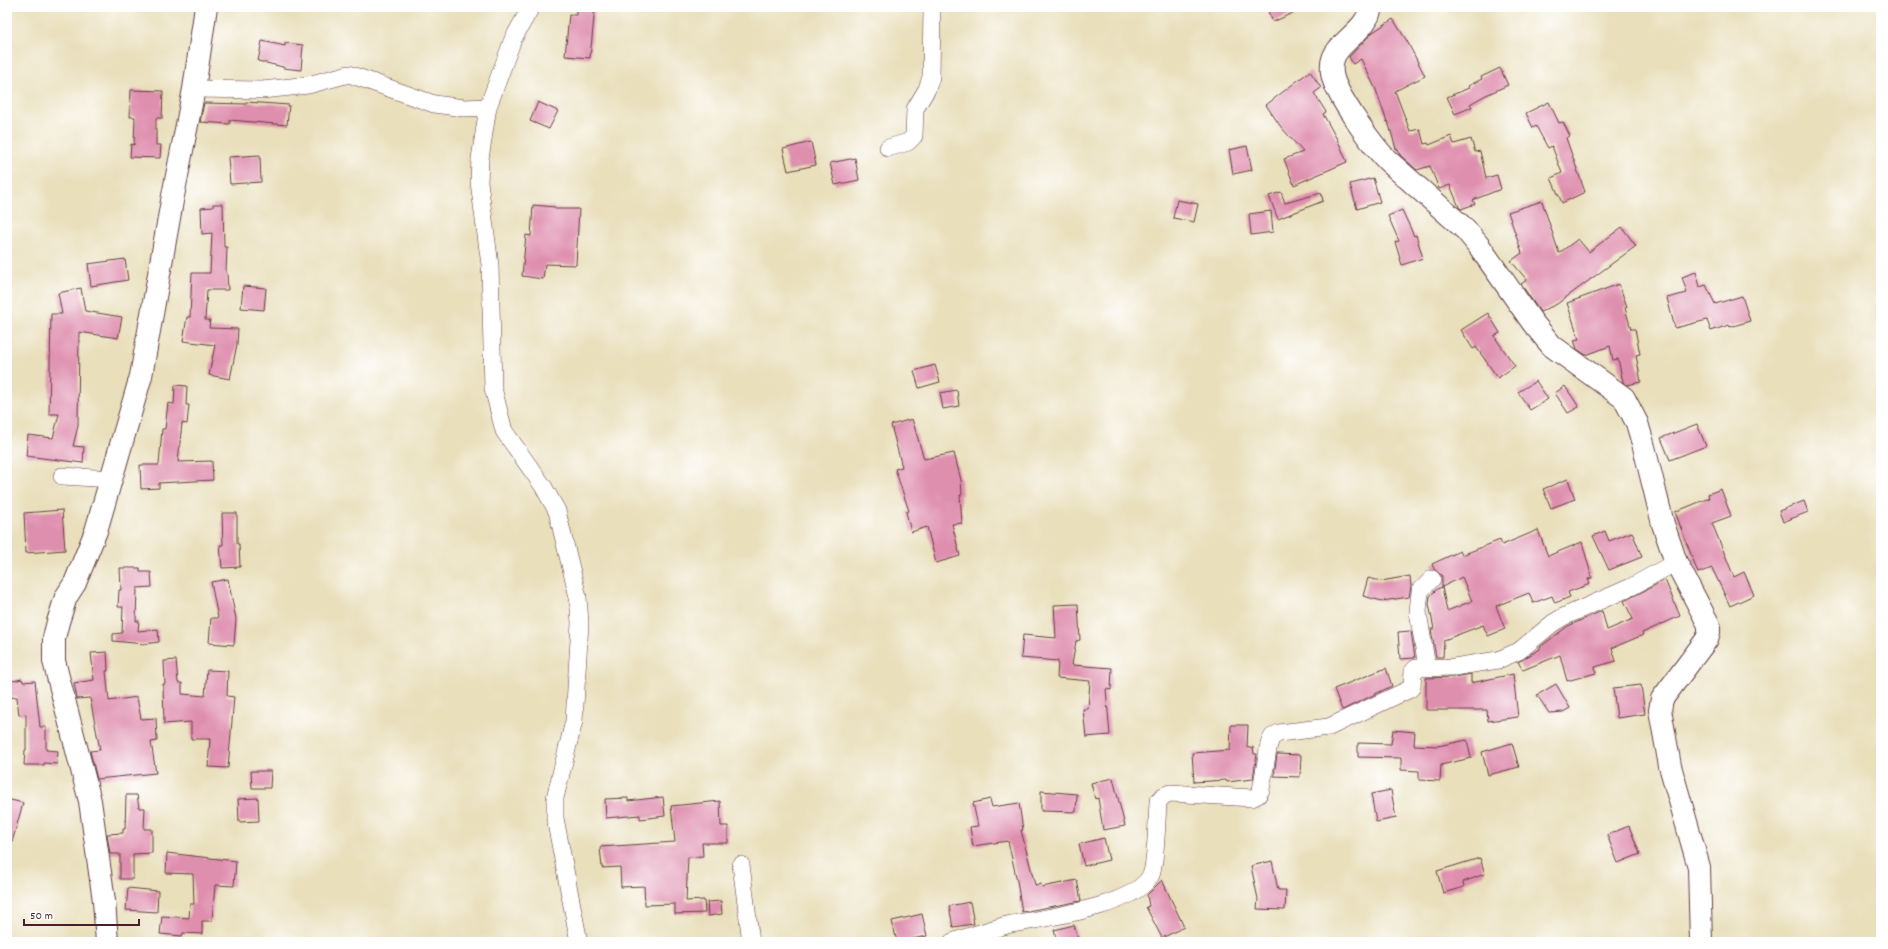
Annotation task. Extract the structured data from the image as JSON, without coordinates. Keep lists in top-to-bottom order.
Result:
{
  "scale_bar": "50 m"
}
